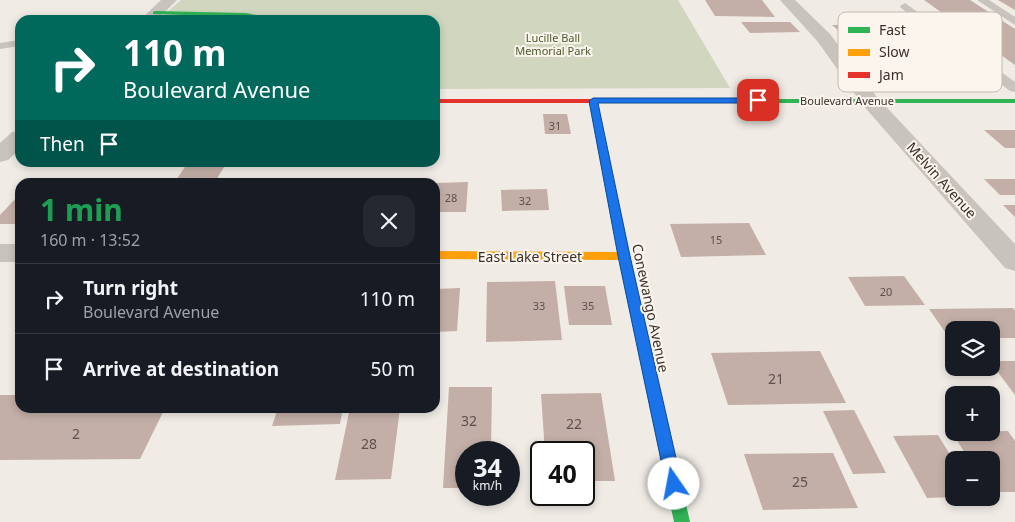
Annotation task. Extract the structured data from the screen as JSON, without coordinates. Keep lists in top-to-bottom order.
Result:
{
  "streets": {
    "street": [
      "Boulevard Avenue",
      "Melvin Avenue",
      "East Lake Street",
      "Conewango Avenue"
    ]
  },
  "crossings": [
    ["Boulevard Avenue", "Melvin Avenue"],
    ["Boulevard Avenue", "Conewango Avenue"],
    ["East Lake Street", "Conewango Avenue"]
  ],
  "parks": ["Lucille Ball Memorial Park"],
  "house_numbers": [
    "31",
    "28",
    "32",
    "15",
    "20",
    "33",
    "35",
    "21",
    "32",
    "22",
    "2",
    "28",
    "25"
  ],
  "legend": ["Fast", "Slow", "Jam"],
  "page": {
    "turn": ["110 m", "Boulevard Avenue"],
    "then": "Then",
    "heading": ["1 min", "160 m · 13:52"],
    "list": [
      {
        "name": "Turn right",
        "note": "Boulevard Avenue",
        "value": "110 m"
      },
      {
        "name": "Arrive at destination",
        "value": "50 m"
      }
    ],
    "map_buttons": ["+", "−"],
    "speed": "34 km/h",
    "limit": "40"
  }
}
